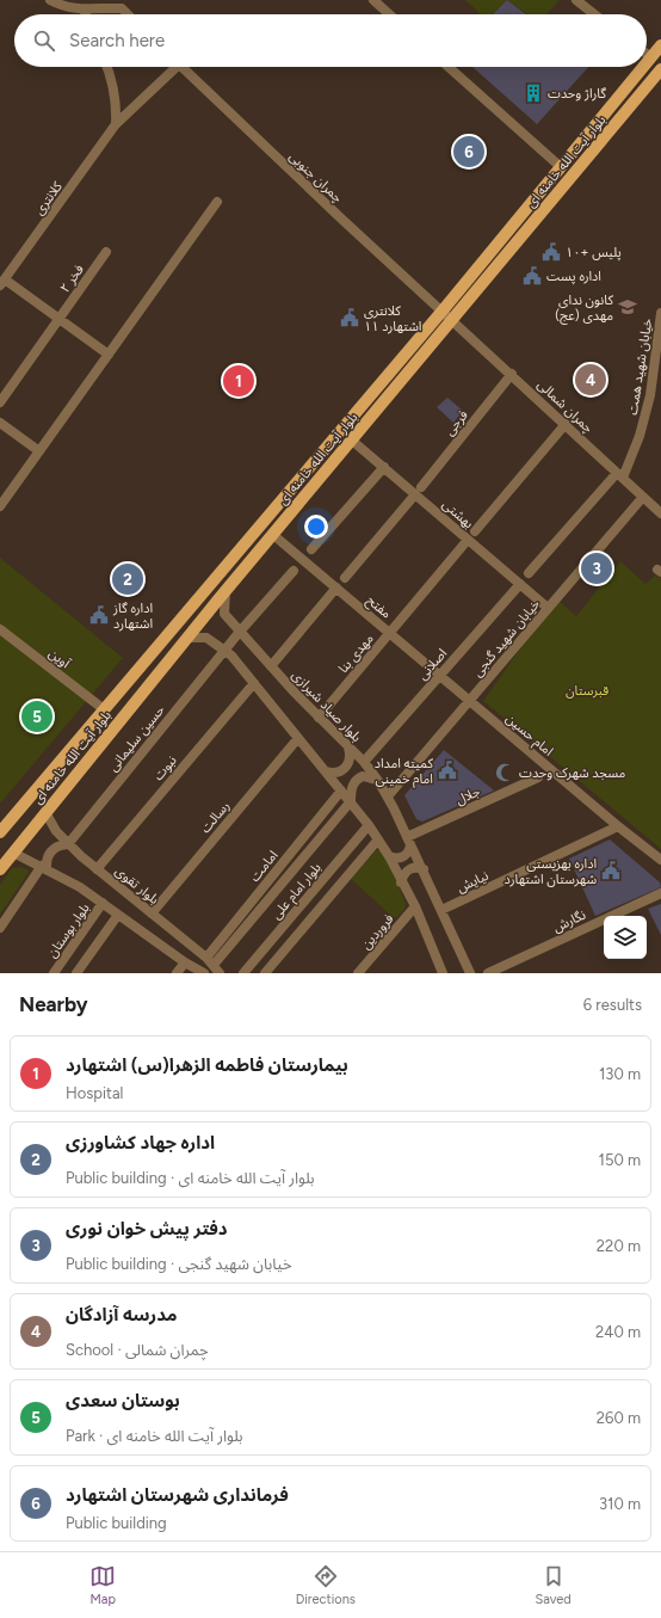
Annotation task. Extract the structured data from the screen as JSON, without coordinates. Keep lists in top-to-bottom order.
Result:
{
  "streets": {
    "main road": ["بلوار آیت الله خامنه ای"],
    "street": [
      "چمران جنوبی",
      "کلانتری",
      "فخر ۲",
      "خیابان شهید همت",
      "چمران شمالی",
      "فرجی",
      "بهشتی",
      "مفتح",
      "خیابان شهید گنجی",
      "مهدی بنا",
      "آوین",
      "اصلانی",
      "بلوار صیاد شیرازی",
      "امام حسین",
      "حسین سلیمانی",
      "نبوت",
      "جلال",
      "رسالت",
      "امامت",
      "نیایش",
      "بلوار تقوی",
      "بلوار امام علی",
      "نگارش",
      "بلوار بوستان",
      "فروردین"
    ]
  },
  "crossings": [
    ["بلوار آیت الله خامنه ای", "چمران جنوبی"],
    ["بلوار آیت الله خامنه ای", "چمران شمالی"],
    ["بلوار آیت الله خامنه ای", "بهشتی"],
    ["بلوار آیت الله خامنه ای", "مفتح"],
    ["بلوار آیت الله خامنه ای", "آوین"],
    ["بلوار آیت الله خامنه ای", "بلوار صیاد شیرازی"],
    ["بلوار آیت الله خامنه ای", "بلوار تقوی"],
    ["چمران جنوبی", "چمران شمالی"],
    ["خیابان شهید همت", "چمران شمالی"],
    ["چمران شمالی", "فرجی"],
    ["چمران شمالی", "خیابان شهید گنجی"],
    ["فرجی", "بهشتی"],
    ["بهشتی", "خیابان شهید گنجی"],
    ["بهشتی", "مهدی بنا"],
    ["بهشتی", "اصلانی"],
    ["مفتح", "خیابان شهید گنجی"],
    ["مفتح", "مهدی بنا"],
    ["مفتح", "اصلانی"],
    ["مفتح", "امام حسین"],
    ["خیابان شهید گنجی", "بلوار صیاد شیرازی"],
    ["خیابان شهید گنجی", "امام حسین"],
    ["مهدی بنا", "بلوار صیاد شیرازی"],
    ["اصلانی", "بلوار صیاد شیرازی"],
    ["بلوار صیاد شیرازی", "حسین سلیمانی"],
    ["بلوار صیاد شیرازی", "جلال"],
    ["بلوار صیاد شیرازی", "نیایش"],
    ["امام حسین", "نیایش"],
    ["حسین سلیمانی", "بلوار تقوی"],
    ["نبوت", "بلوار تقوی"],
    ["رسالت", "بلوار تقوی"],
    ["امامت", "بلوار تقوی"]
  ],
  "parks": ["قبرستان"],
  "places": {
    "building": ["گاراژ وحدت"],
    "public building": [
      "پلیس +۱۰",
      "اداره پست",
      "کلانتری ۱۱ اشتهارد",
      "اداره گاز اشتهارد",
      "کمیته امداد امام خمینی",
      "اداره بهزیستی شهرستان اشتهارد"
    ],
    "school or university": ["کانون ندای مهدی (عج)"],
    "mosque": ["مسجد شهرک وحدت"]
  },
  "page": {
    "search": "Search here",
    "pins": [
      "6",
      "4",
      "1",
      "3",
      "2",
      "5"
    ],
    "heading": ["Nearby", "6 results"],
    "list": [
      {
        "mark": "1",
        "name": "بیمارستان فاطمه الزهرا(س) اشتهارد",
        "note": "Hospital",
        "value": "130 m"
      },
      {
        "mark": "2",
        "name": "اداره جهاد کشاورزی",
        "note": "Public building · بلوار آیت الله خامنه ای",
        "value": "150 m"
      },
      {
        "mark": "3",
        "name": "دفتر پیش خوان نوری",
        "note": "Public building · خیابان شهید گنجی",
        "value": "220 m"
      },
      {
        "mark": "4",
        "name": "مدرسه آزادگان",
        "note": "School · چمران شمالی",
        "value": "240 m"
      },
      {
        "mark": "5",
        "name": "بوستان سعدی",
        "note": "Park · بلوار آیت الله خامنه ای",
        "value": "260 m"
      },
      {
        "mark": "6",
        "name": "فرمانداری شهرستان اشتهارد",
        "note": "Public building",
        "value": "310 m"
      }
    ],
    "nav": ["Map", "Directions", "Saved"]
  }
}
